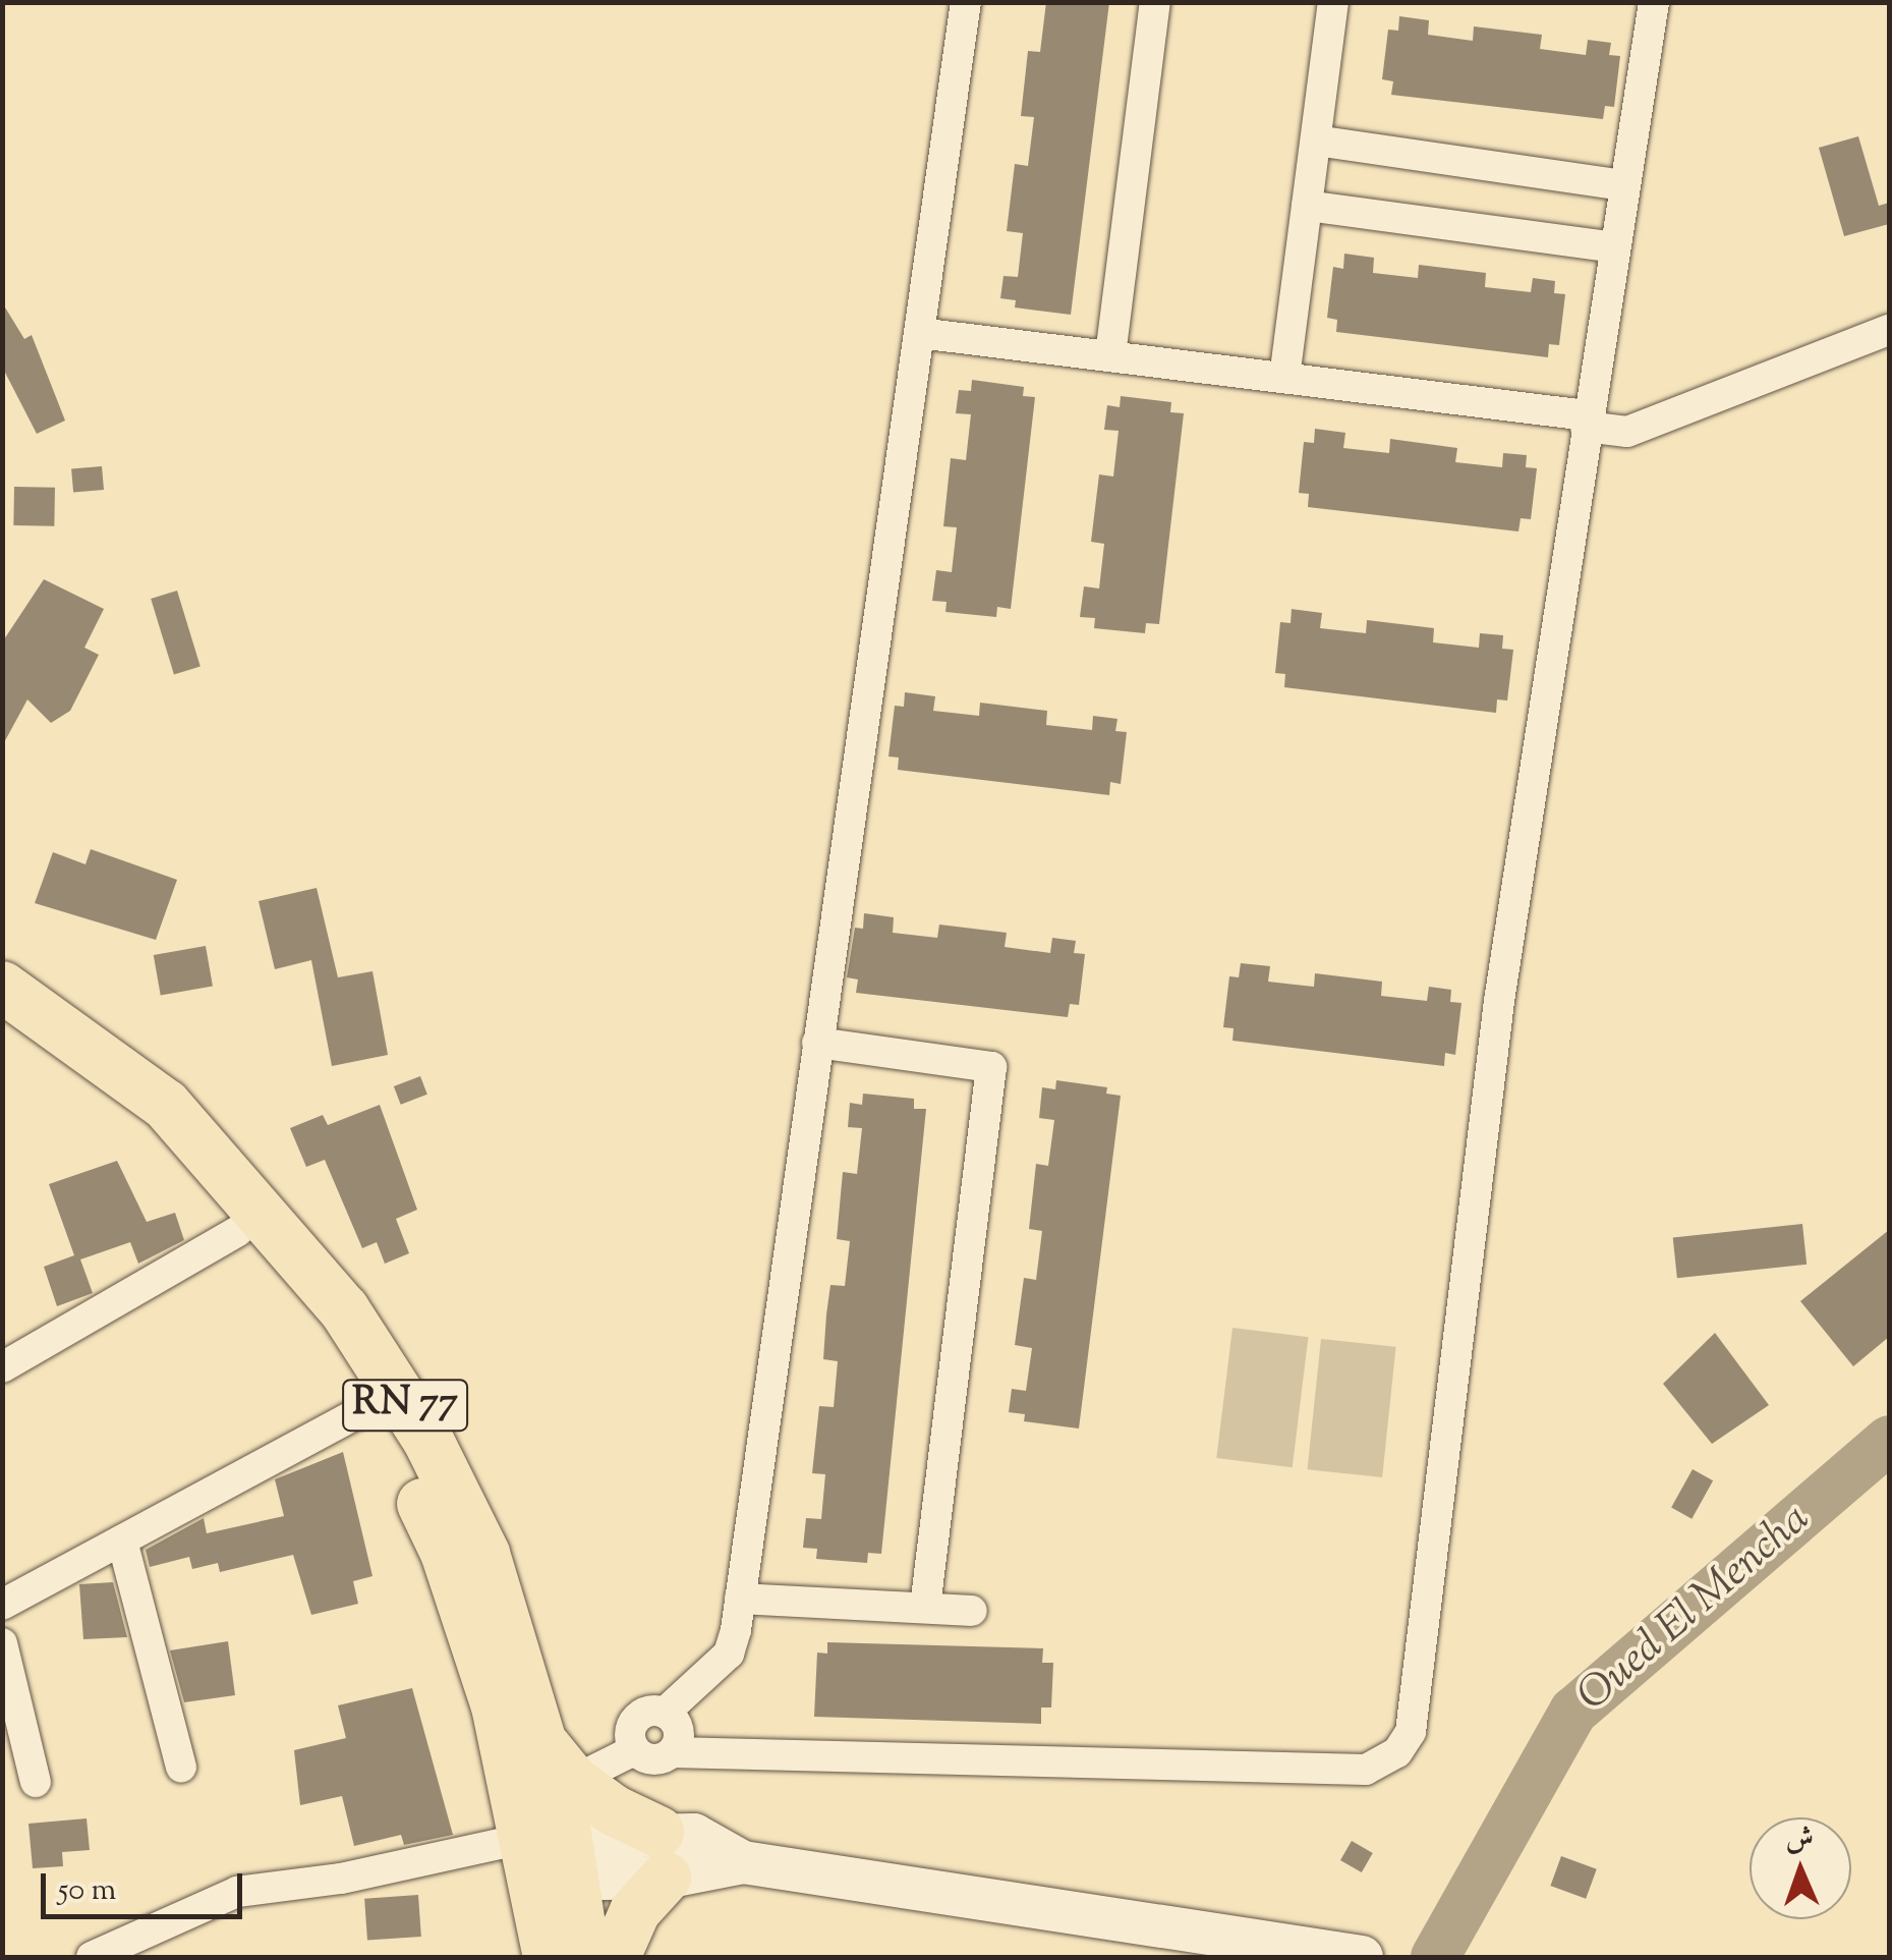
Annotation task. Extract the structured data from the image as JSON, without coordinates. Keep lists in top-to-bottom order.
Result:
{
  "streets": {
    "main road": ["RN 77"]
  },
  "water": ["Oued El Mencha"],
  "scale_bar": "50 m",
  "north": "top"
}
